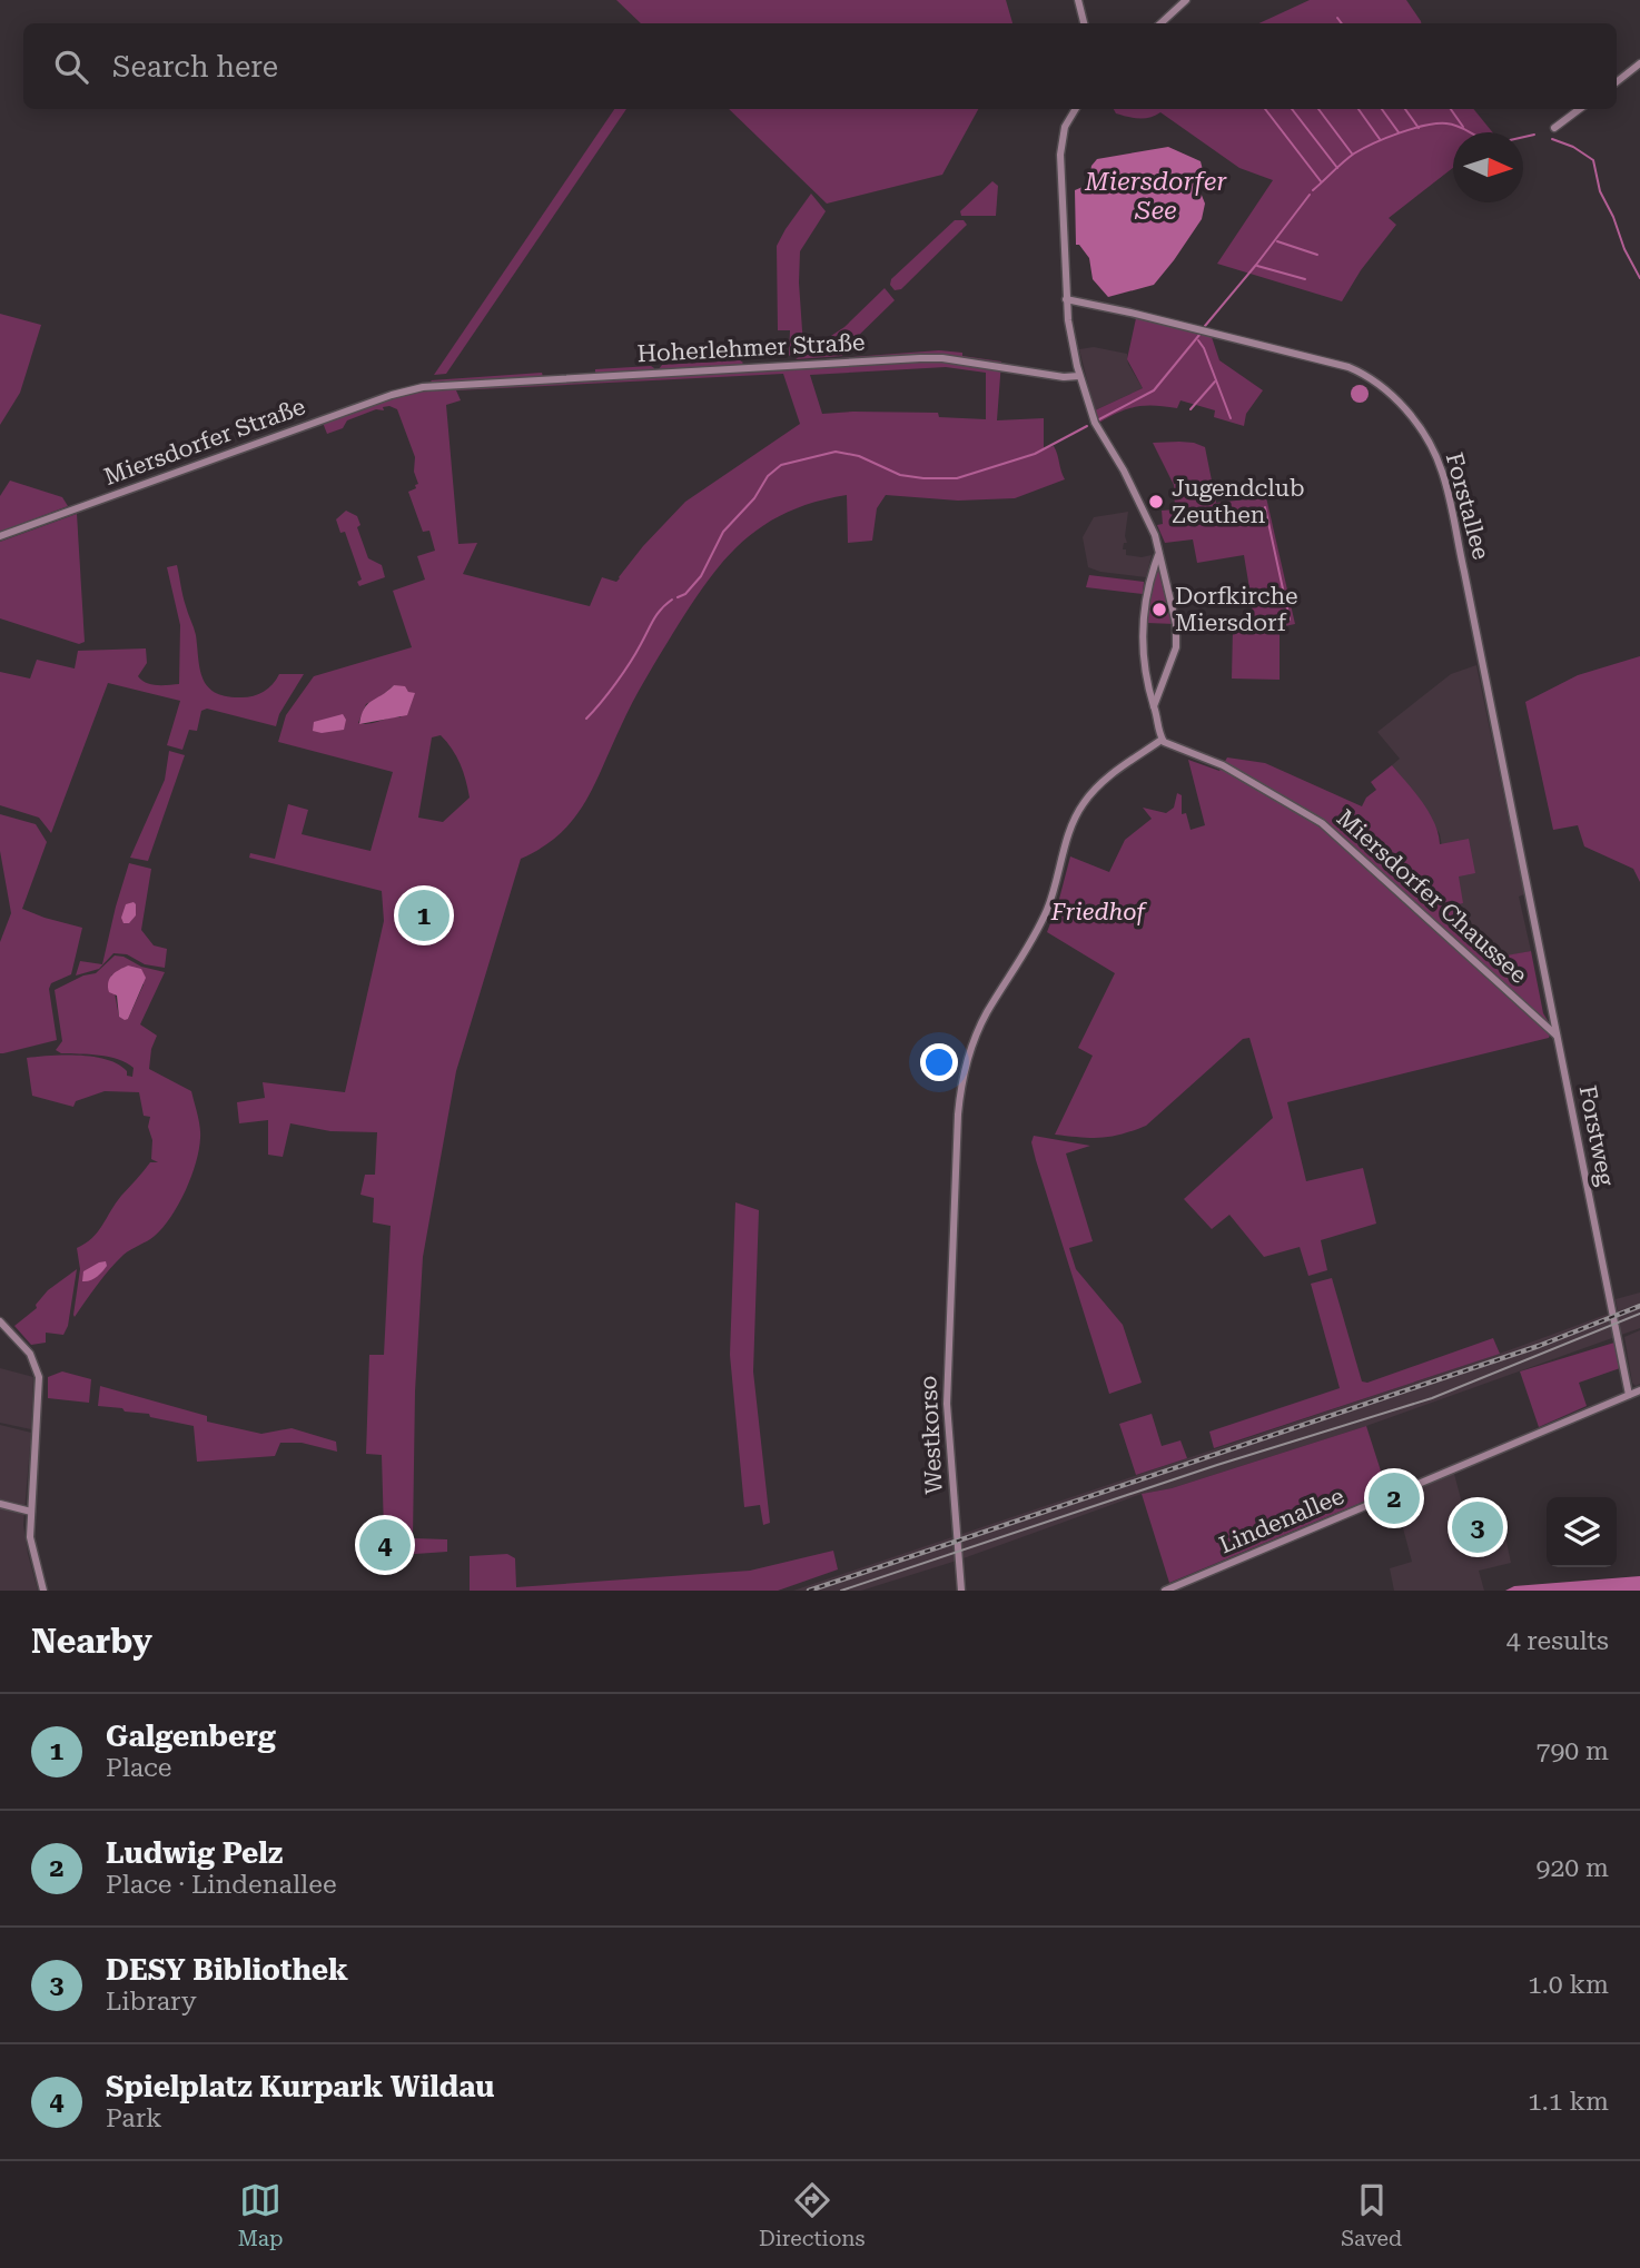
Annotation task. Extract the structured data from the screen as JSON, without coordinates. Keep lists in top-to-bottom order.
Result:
{
  "streets": {
    "street": [
      "Hoherlehmer Straße",
      "Miersdorfer Straße",
      "Forstallee",
      "Miersdorfer Chaussee",
      "Forstweg",
      "Westkorso",
      "Lindenallee"
    ]
  },
  "crossings": [
    ["Hoherlehmer Straße", "Miersdorfer Straße"],
    ["Forstallee", "Forstweg"],
    ["Miersdorfer Chaussee", "Forstweg"],
    ["Miersdorfer Chaussee", "Westkorso"],
    ["Forstweg", "Lindenallee"]
  ],
  "water": ["Miersdorfer See"],
  "parks": ["Friedhof"],
  "places": ["Jugendclub Zeuthen", "Dorfkirche Miersdorf"],
  "north": "right",
  "page": {
    "search": "Search here",
    "pins": [
      "1",
      "2",
      "3",
      "4"
    ],
    "heading": ["Nearby", "4 results"],
    "list": [
      {
        "mark": "1",
        "name": "Galgenberg",
        "note": "Place",
        "value": "790 m"
      },
      {
        "mark": "2",
        "name": "Ludwig Pelz",
        "note": "Place · Lindenallee",
        "value": "920 m"
      },
      {
        "mark": "3",
        "name": "DESY Bibliothek",
        "note": "Library",
        "value": "1.0 km"
      },
      {
        "mark": "4",
        "name": "Spielplatz Kurpark Wildau",
        "note": "Park",
        "value": "1.1 km"
      }
    ],
    "nav": ["Map", "Directions", "Saved"]
  }
}
